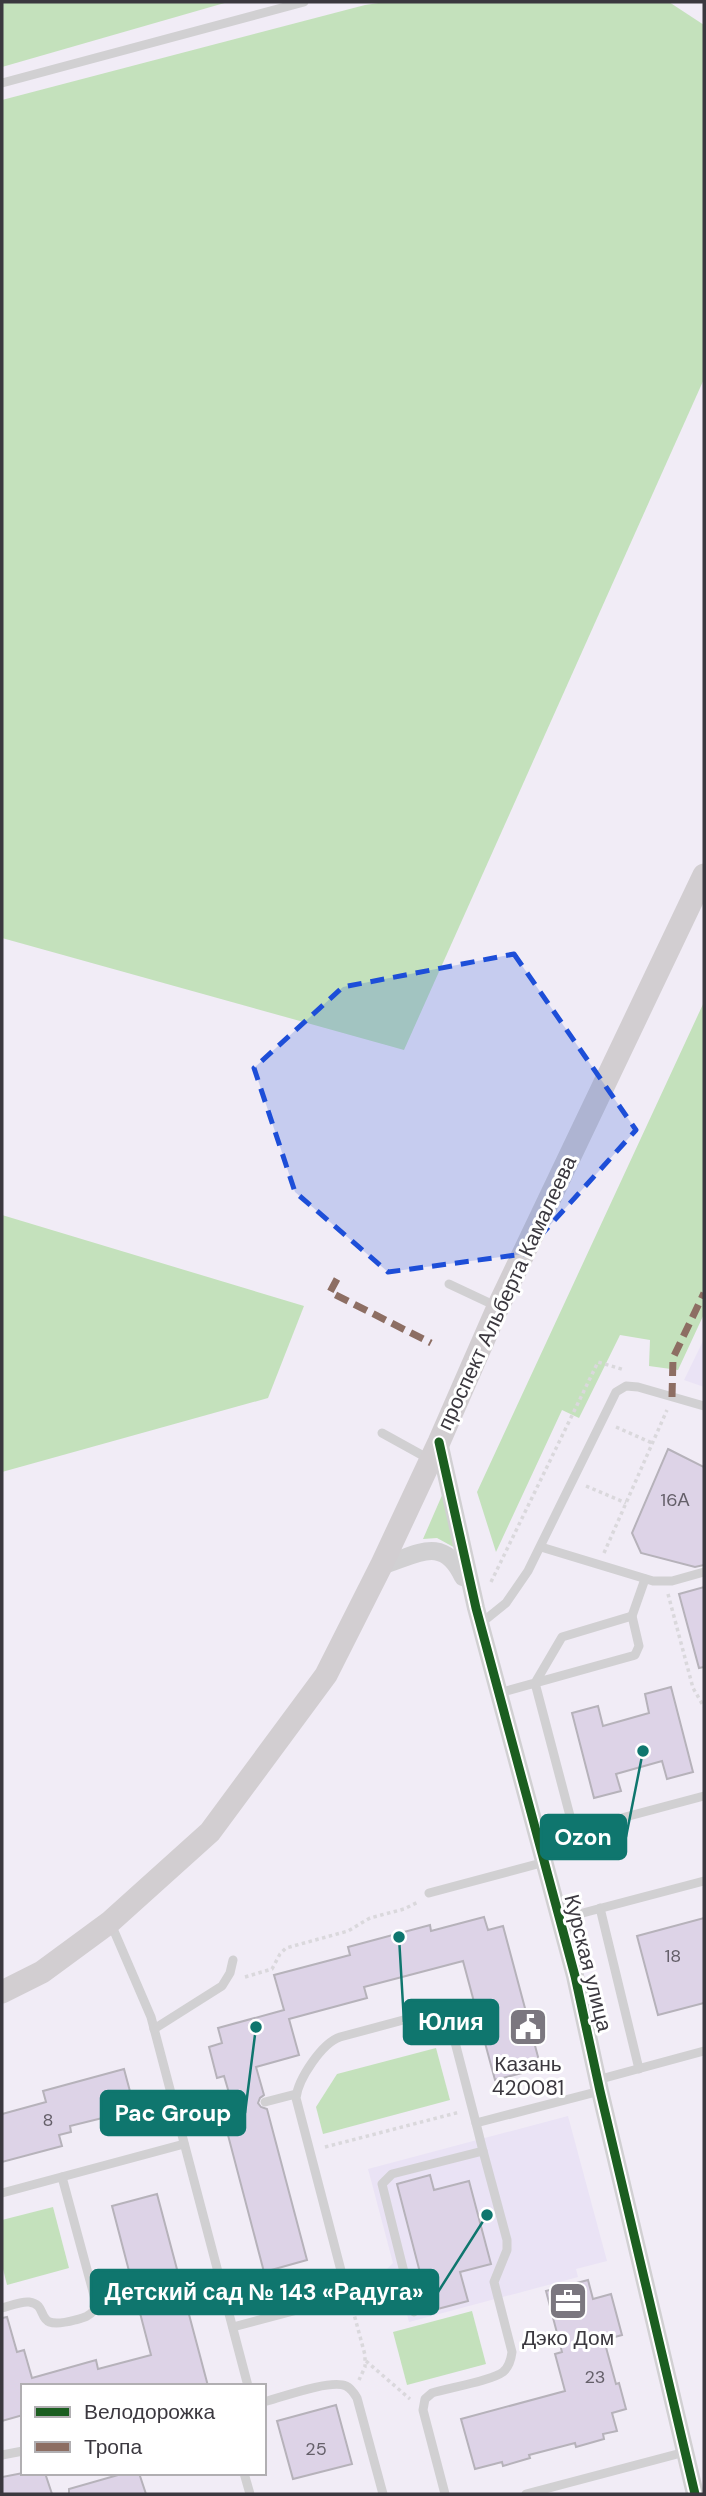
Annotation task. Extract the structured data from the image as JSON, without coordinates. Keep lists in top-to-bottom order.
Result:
{
  "streets": {
    "main road": ["проспект Альберта Камалеева"],
    "street": ["Курская улица"]
  },
  "crossings": [
    ["проспект Альберта Камалеева", "Курская улица"]
  ],
  "places": {
    "other": [
      "Ozon",
      "Юлия",
      "Pac Group",
      "Детский сад № 143 «Радуга»"
    ],
    "public building": ["Казань 420081"],
    "office": ["Дэко Дом"]
  },
  "house_numbers": [
    "16А",
    "18",
    "8",
    "23",
    "25"
  ],
  "legend": ["Велодорожка", "Тропа"]
}
